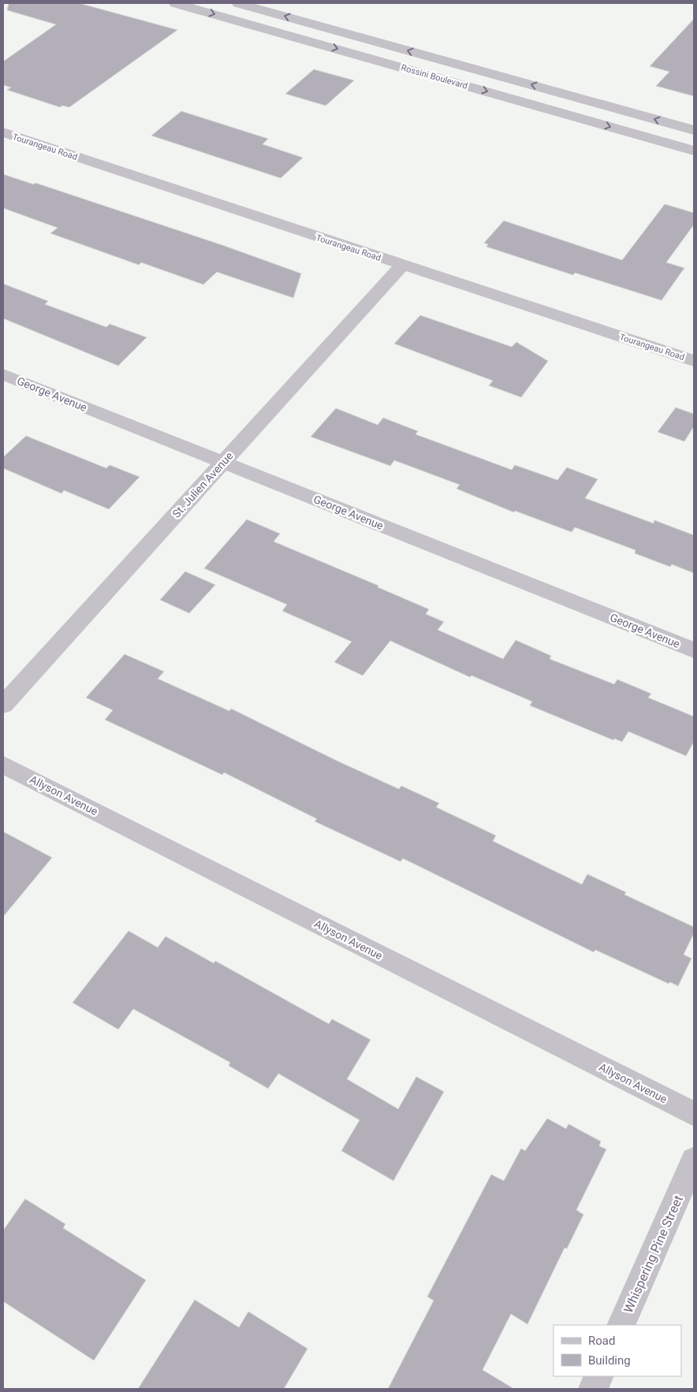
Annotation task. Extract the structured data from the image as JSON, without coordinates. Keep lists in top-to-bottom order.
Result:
{
  "streets": {
    "street": [
      "Rossini Boulevard",
      "Tourangeau Road",
      "George Avenue",
      "St. Julien Avenue",
      "Allyson Avenue",
      "Whispering Pine Street"
    ]
  },
  "crossings": [
    ["Tourangeau Road", "St. Julien Avenue"],
    ["George Avenue", "St. Julien Avenue"]
  ],
  "legend": ["Road", "Building"]
}
